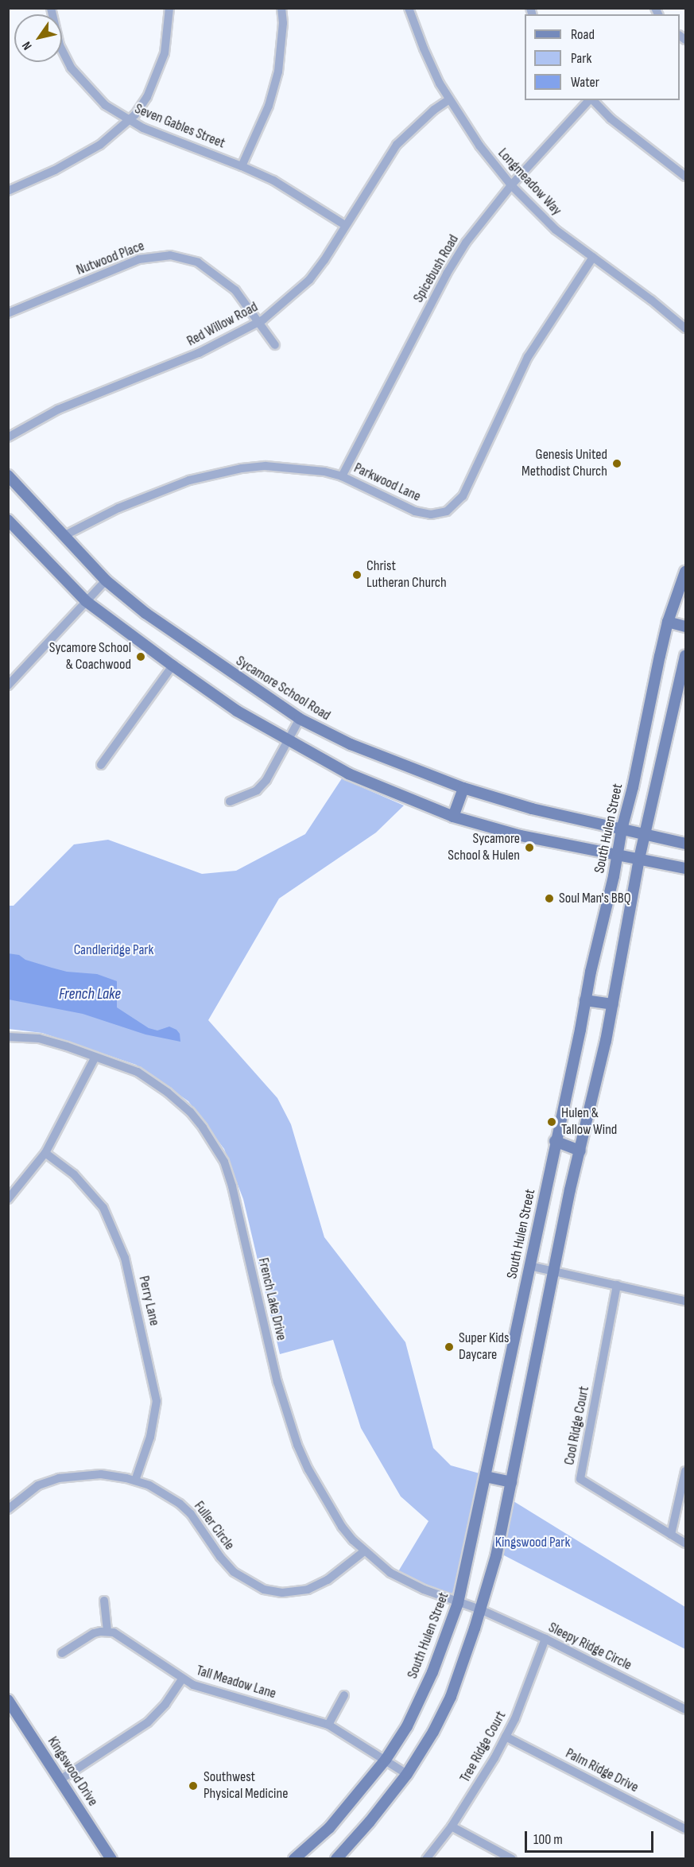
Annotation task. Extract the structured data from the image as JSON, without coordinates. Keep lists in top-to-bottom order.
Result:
{
  "streets": {
    "main road": ["Sycamore School Road", "South Hulen Street", "Kingswood Drive"],
    "street": [
      "Seven Gables Street",
      "Longmeadow Way",
      "Nutwood Place",
      "Spicebush Road",
      "Red Willow Road",
      "Parkwood Lane",
      "French Lake Drive",
      "Perry Lane",
      "Cool Ridge Court",
      "Fuller Circle",
      "Sleepy Ridge Circle",
      "Tall Meadow Lane",
      "Tree Ridge Court",
      "Palm Ridge Drive"
    ]
  },
  "crossings": [
    ["Seven Gables Street", "Red Willow Road"],
    ["Longmeadow Way", "Spicebush Road"],
    ["Longmeadow Way", "Red Willow Road"],
    ["Longmeadow Way", "Parkwood Lane"],
    ["Nutwood Place", "Red Willow Road"],
    ["Spicebush Road", "Parkwood Lane"],
    ["Parkwood Lane", "Sycamore School Road"],
    ["Sycamore School Road", "South Hulen Street"],
    ["South Hulen Street", "French Lake Drive"],
    ["South Hulen Street", "Tall Meadow Lane"],
    ["French Lake Drive", "Fuller Circle"],
    ["French Lake Drive", "Sleepy Ridge Circle"],
    ["Perry Lane", "Fuller Circle"],
    ["Sleepy Ridge Circle", "Tree Ridge Court"],
    ["Tree Ridge Court", "Palm Ridge Drive"]
  ],
  "water": ["French Lake"],
  "parks": ["Candleridge Park", "Kingswood Park"],
  "places": [
    "Genesis United Methodist Church",
    "Christ Lutheran Church",
    "Sycamore School & Coachwood",
    "Sycamore School & Hulen",
    "Soul Man's BBQ",
    "Hulen & Tallow Wind",
    "Super Kids Daycare",
    "Southwest Physical Medicine"
  ],
  "legend": ["Road", "Park", "Water"],
  "scale_bar": "100 m",
  "north": "bottom left"
}
